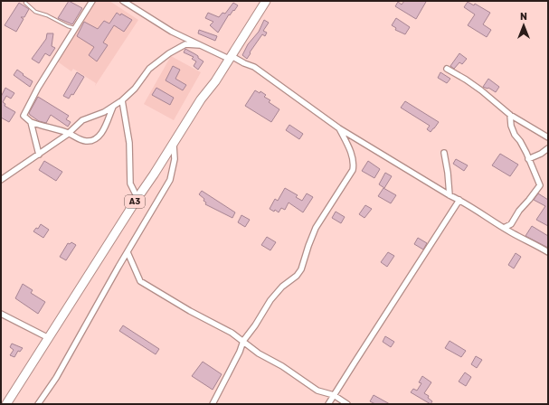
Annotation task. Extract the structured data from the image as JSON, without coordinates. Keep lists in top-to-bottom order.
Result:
{
  "streets": {
    "highway": ["A3"]
  },
  "north": "top"
}
